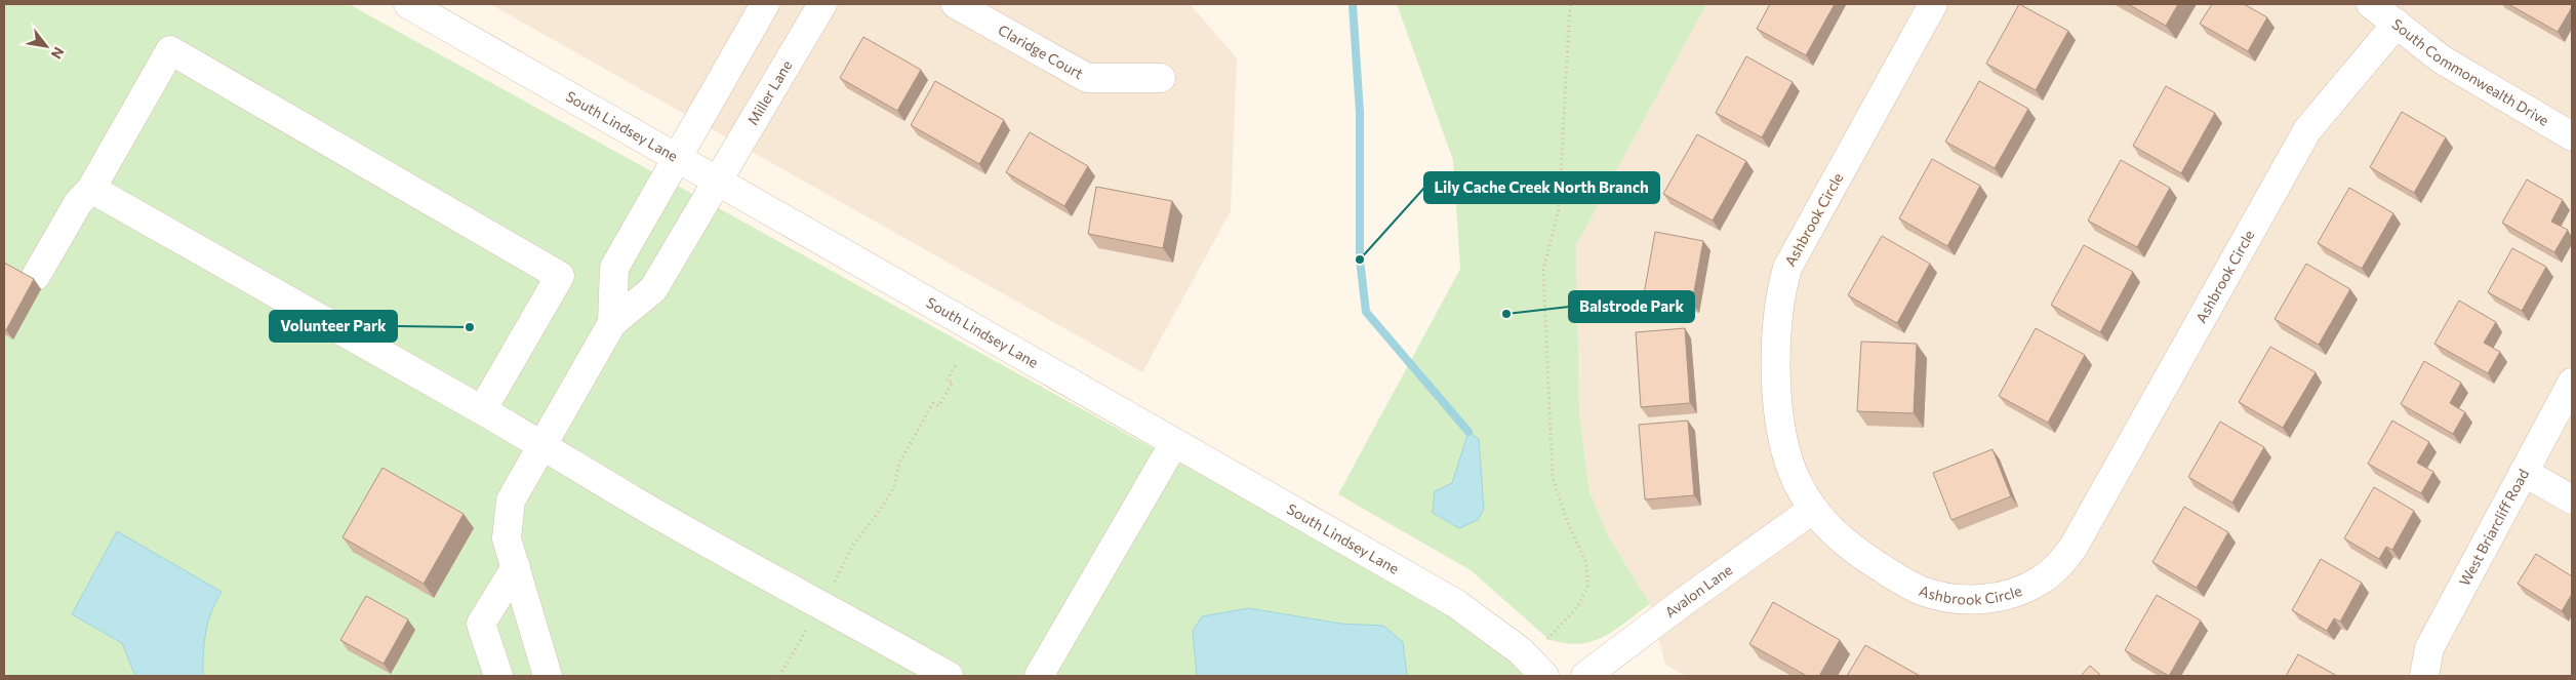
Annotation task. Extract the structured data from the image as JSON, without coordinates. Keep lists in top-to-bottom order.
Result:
{
  "streets": {
    "street": [
      "Claridge Court",
      "South Commonwealth Drive",
      "Miller Lane",
      "South Lindsey Lane",
      "Ashbrook Circle",
      "West Briarcliff Road",
      "Avalon Lane"
    ]
  },
  "crossings": [
    ["South Commonwealth Drive", "Ashbrook Circle"],
    ["Miller Lane", "South Lindsey Lane"],
    ["Ashbrook Circle", "Avalon Lane"]
  ],
  "places": ["Lily Cache Creek North Branch", "Balstrode Park", "Volunteer Park"],
  "north": "bottom right"
}
